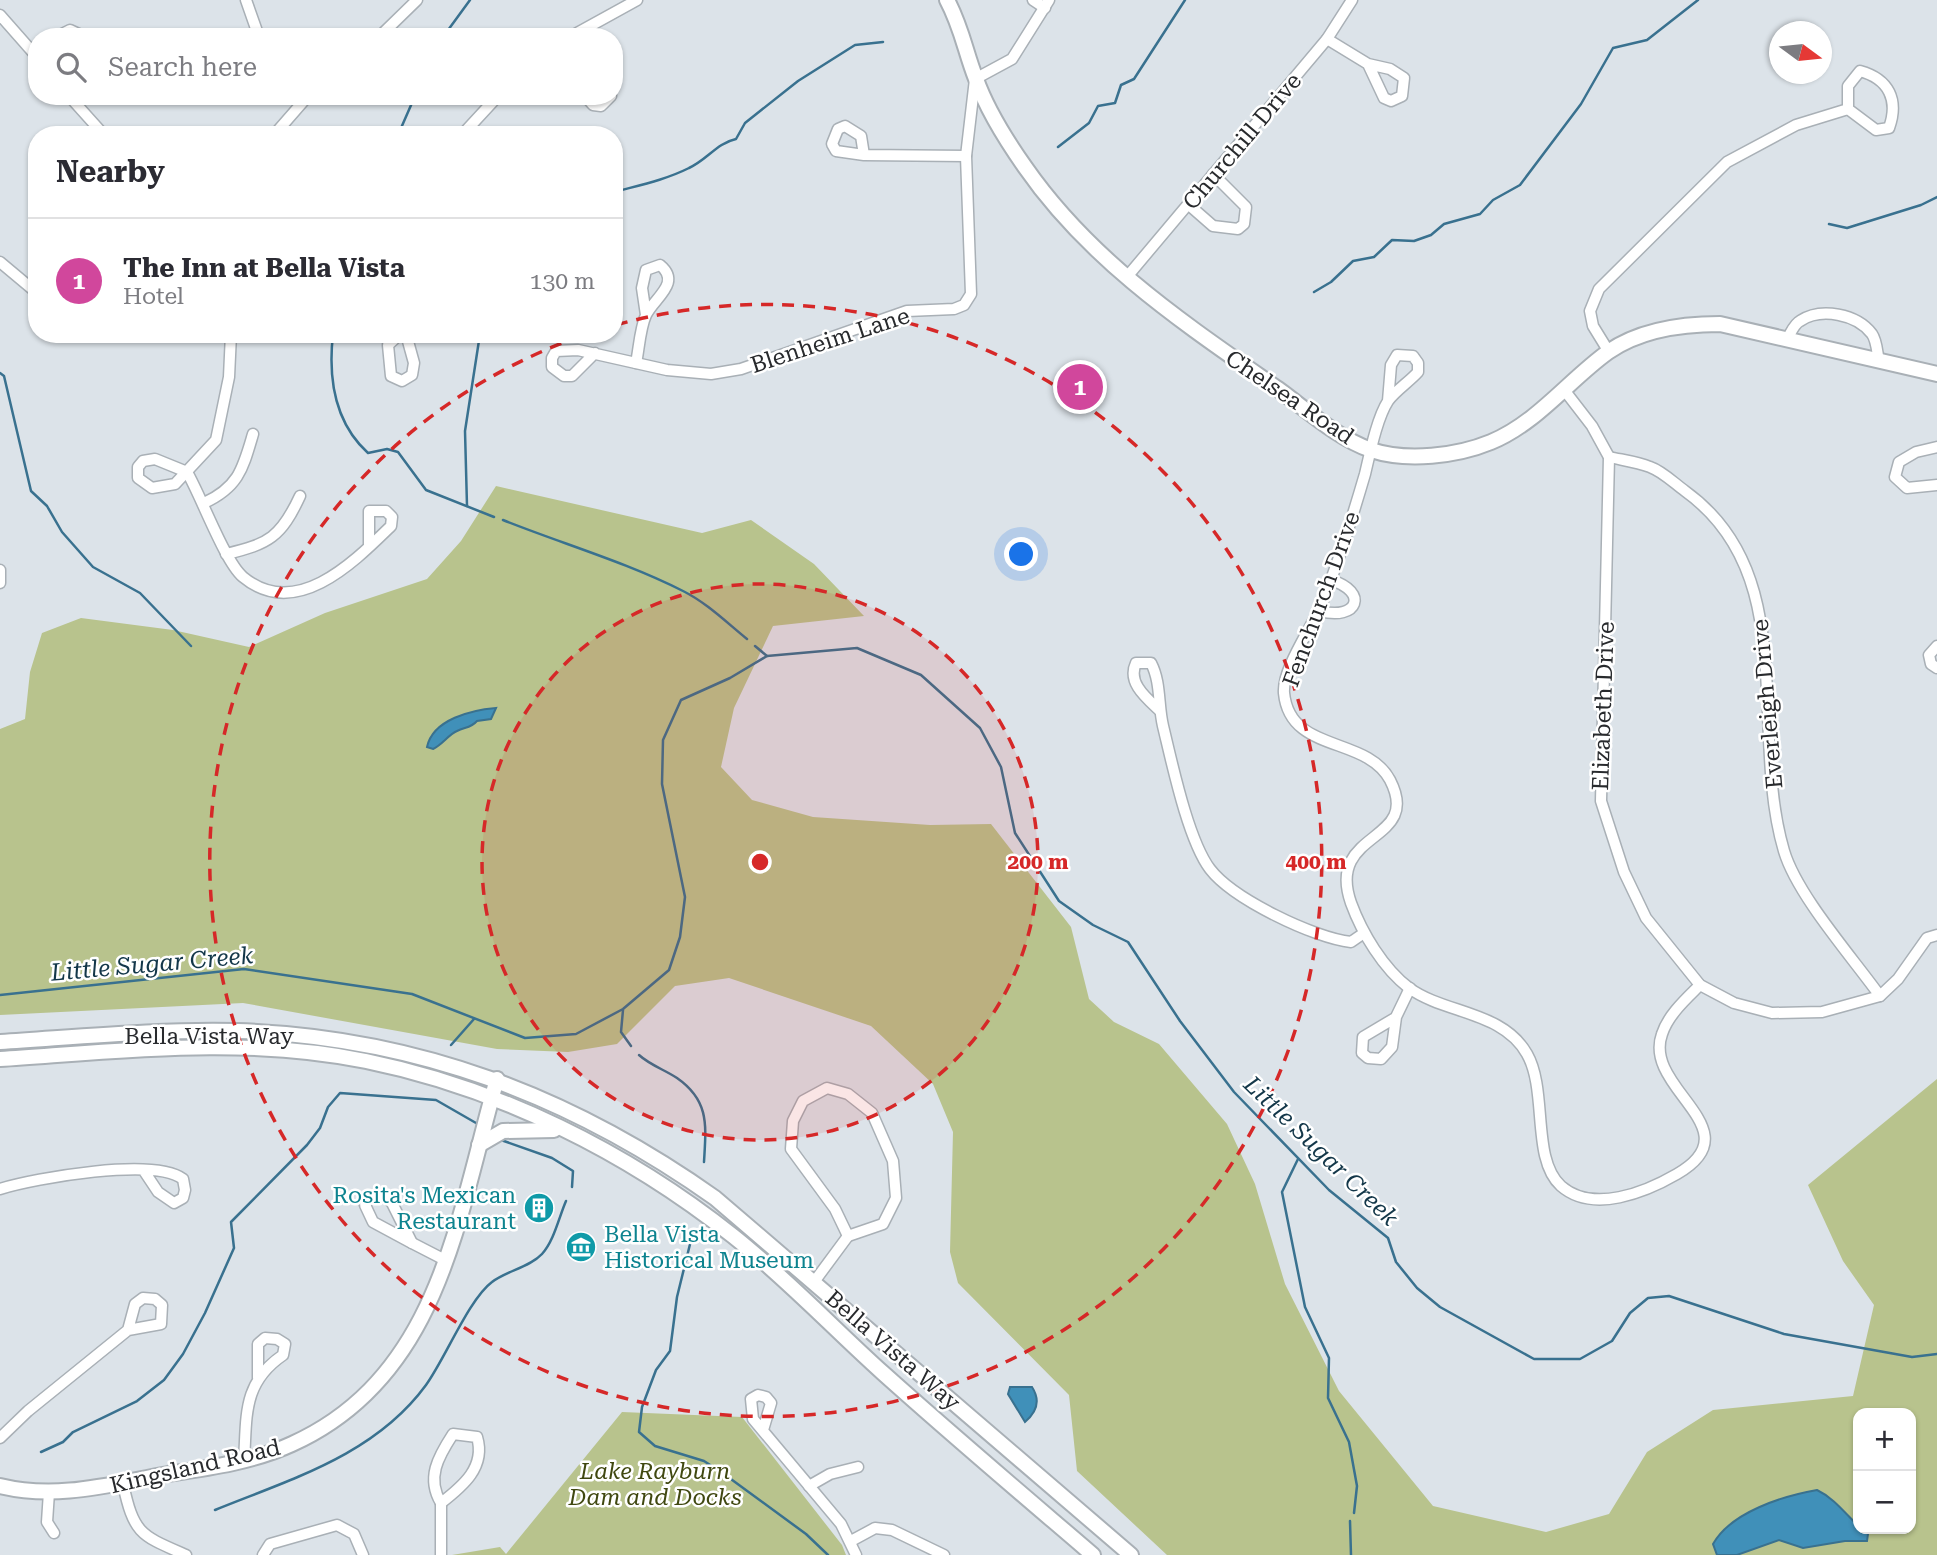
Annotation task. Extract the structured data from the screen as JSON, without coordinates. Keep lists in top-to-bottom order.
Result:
{
  "streets": {
    "main road": ["Chelsea Road", "Bella Vista Way", "Kingsland Road"],
    "street": [
      "Churchill Drive",
      "Blenheim Lane",
      "Fenchurch Drive",
      "Everleigh Drive",
      "Elizabeth Drive"
    ]
  },
  "crossings": [
    ["Churchill Drive", "Chelsea Road"],
    ["Blenheim Lane", "Chelsea Road"],
    ["Chelsea Road", "Fenchurch Drive"],
    ["Fenchurch Drive", "Elizabeth Drive"],
    ["Everleigh Drive", "Elizabeth Drive"],
    ["Bella Vista Way", "Kingsland Road"]
  ],
  "water": ["Little Sugar Creek"],
  "parks": ["Lake Rayburn Dam and Docks"],
  "places": {
    "building": ["Rosita's Mexican Restaurant"],
    "museum": ["Bella Vista Historical Museum"]
  },
  "north": "right",
  "page": {
    "search": "Search here",
    "heading": "Nearby",
    "list": [
      {
        "mark": "1",
        "name": "The Inn at Bella Vista",
        "note": "Hotel",
        "value": "130 m"
      }
    ],
    "pins": "1",
    "map_buttons": ["+", "−"]
  },
  "rings": ["200 m", "400 m"]
}
